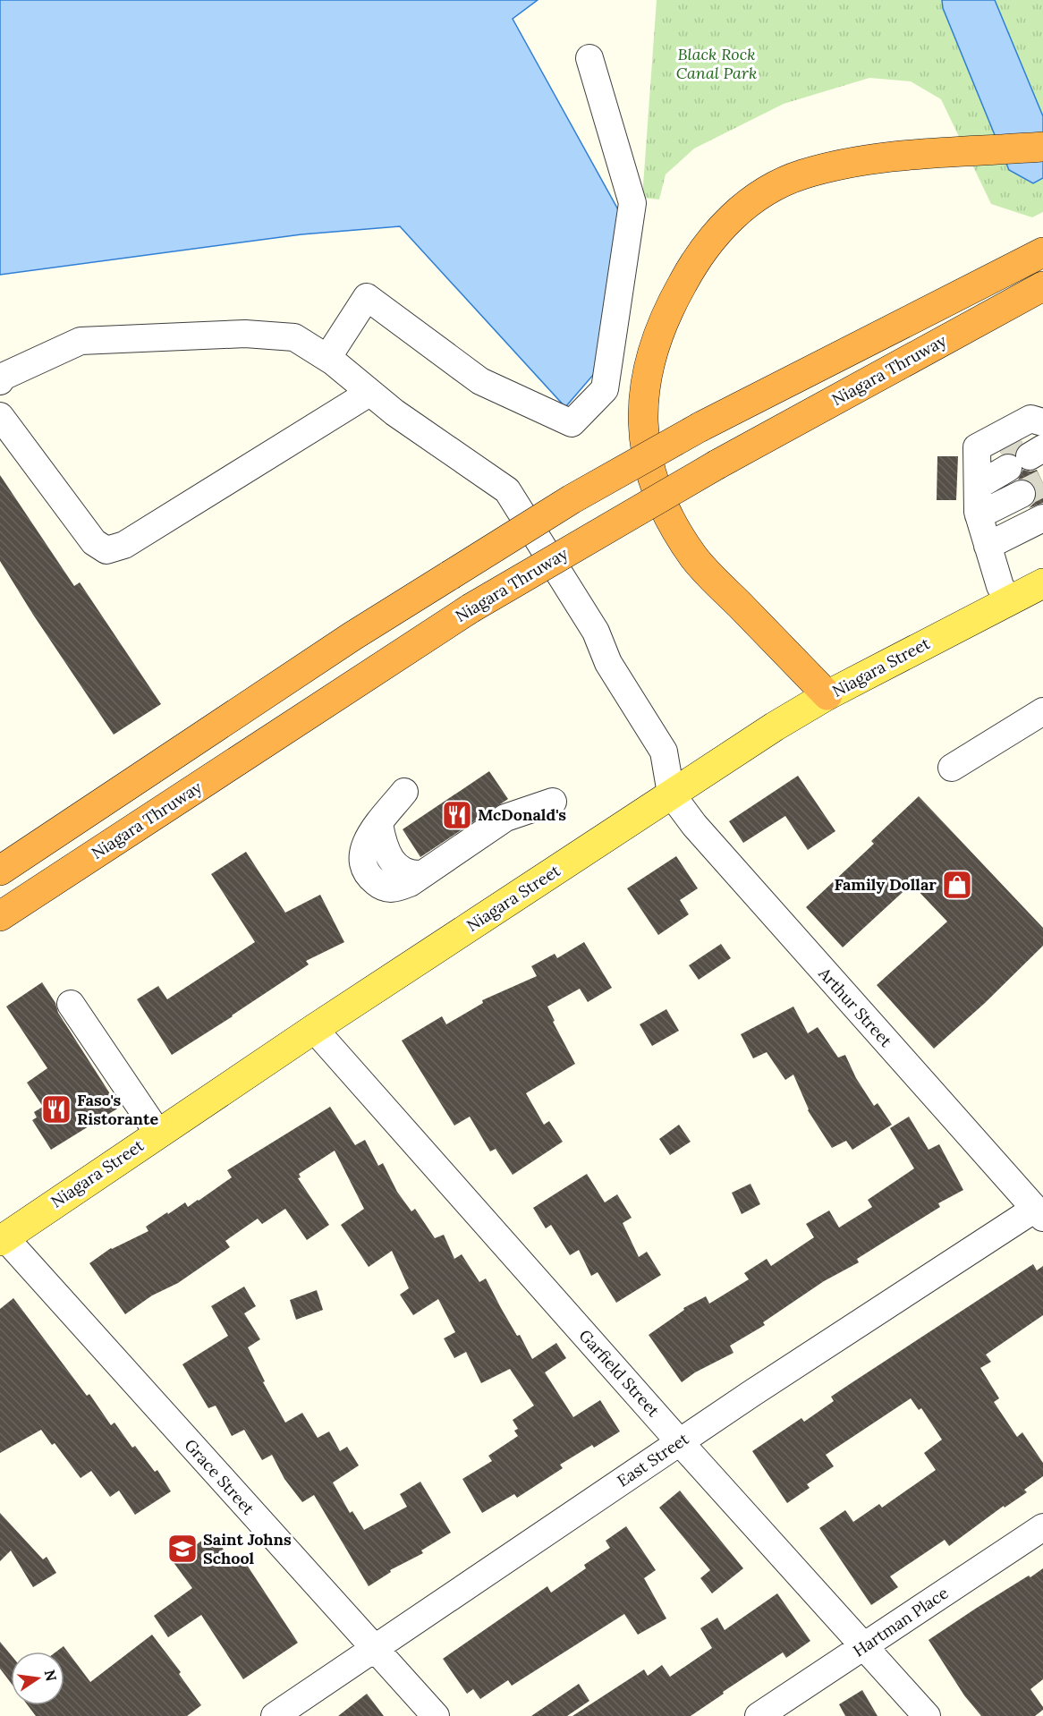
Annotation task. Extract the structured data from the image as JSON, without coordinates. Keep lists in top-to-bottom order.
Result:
{
  "streets": {
    "highway": ["Niagara Thruway"],
    "main road": ["Niagara Street"],
    "street": [
      "Arthur Street",
      "Garfield Street",
      "East Street",
      "Grace Street",
      "Hartman Place"
    ]
  },
  "crossings": [
    ["Niagara Street", "Arthur Street"],
    ["Niagara Street", "Garfield Street"],
    ["Niagara Street", "Grace Street"],
    ["Arthur Street", "East Street"],
    ["Garfield Street", "East Street"],
    ["Garfield Street", "Hartman Place"],
    ["East Street", "Grace Street"]
  ],
  "parks": ["Black Rock Canal Park"],
  "places": {
    "restaurant": ["McDonald's", "Faso's Ristorante"],
    "shop": ["Family Dollar"],
    "school or university": ["Saint Johns School"]
  },
  "north": "right"
}
